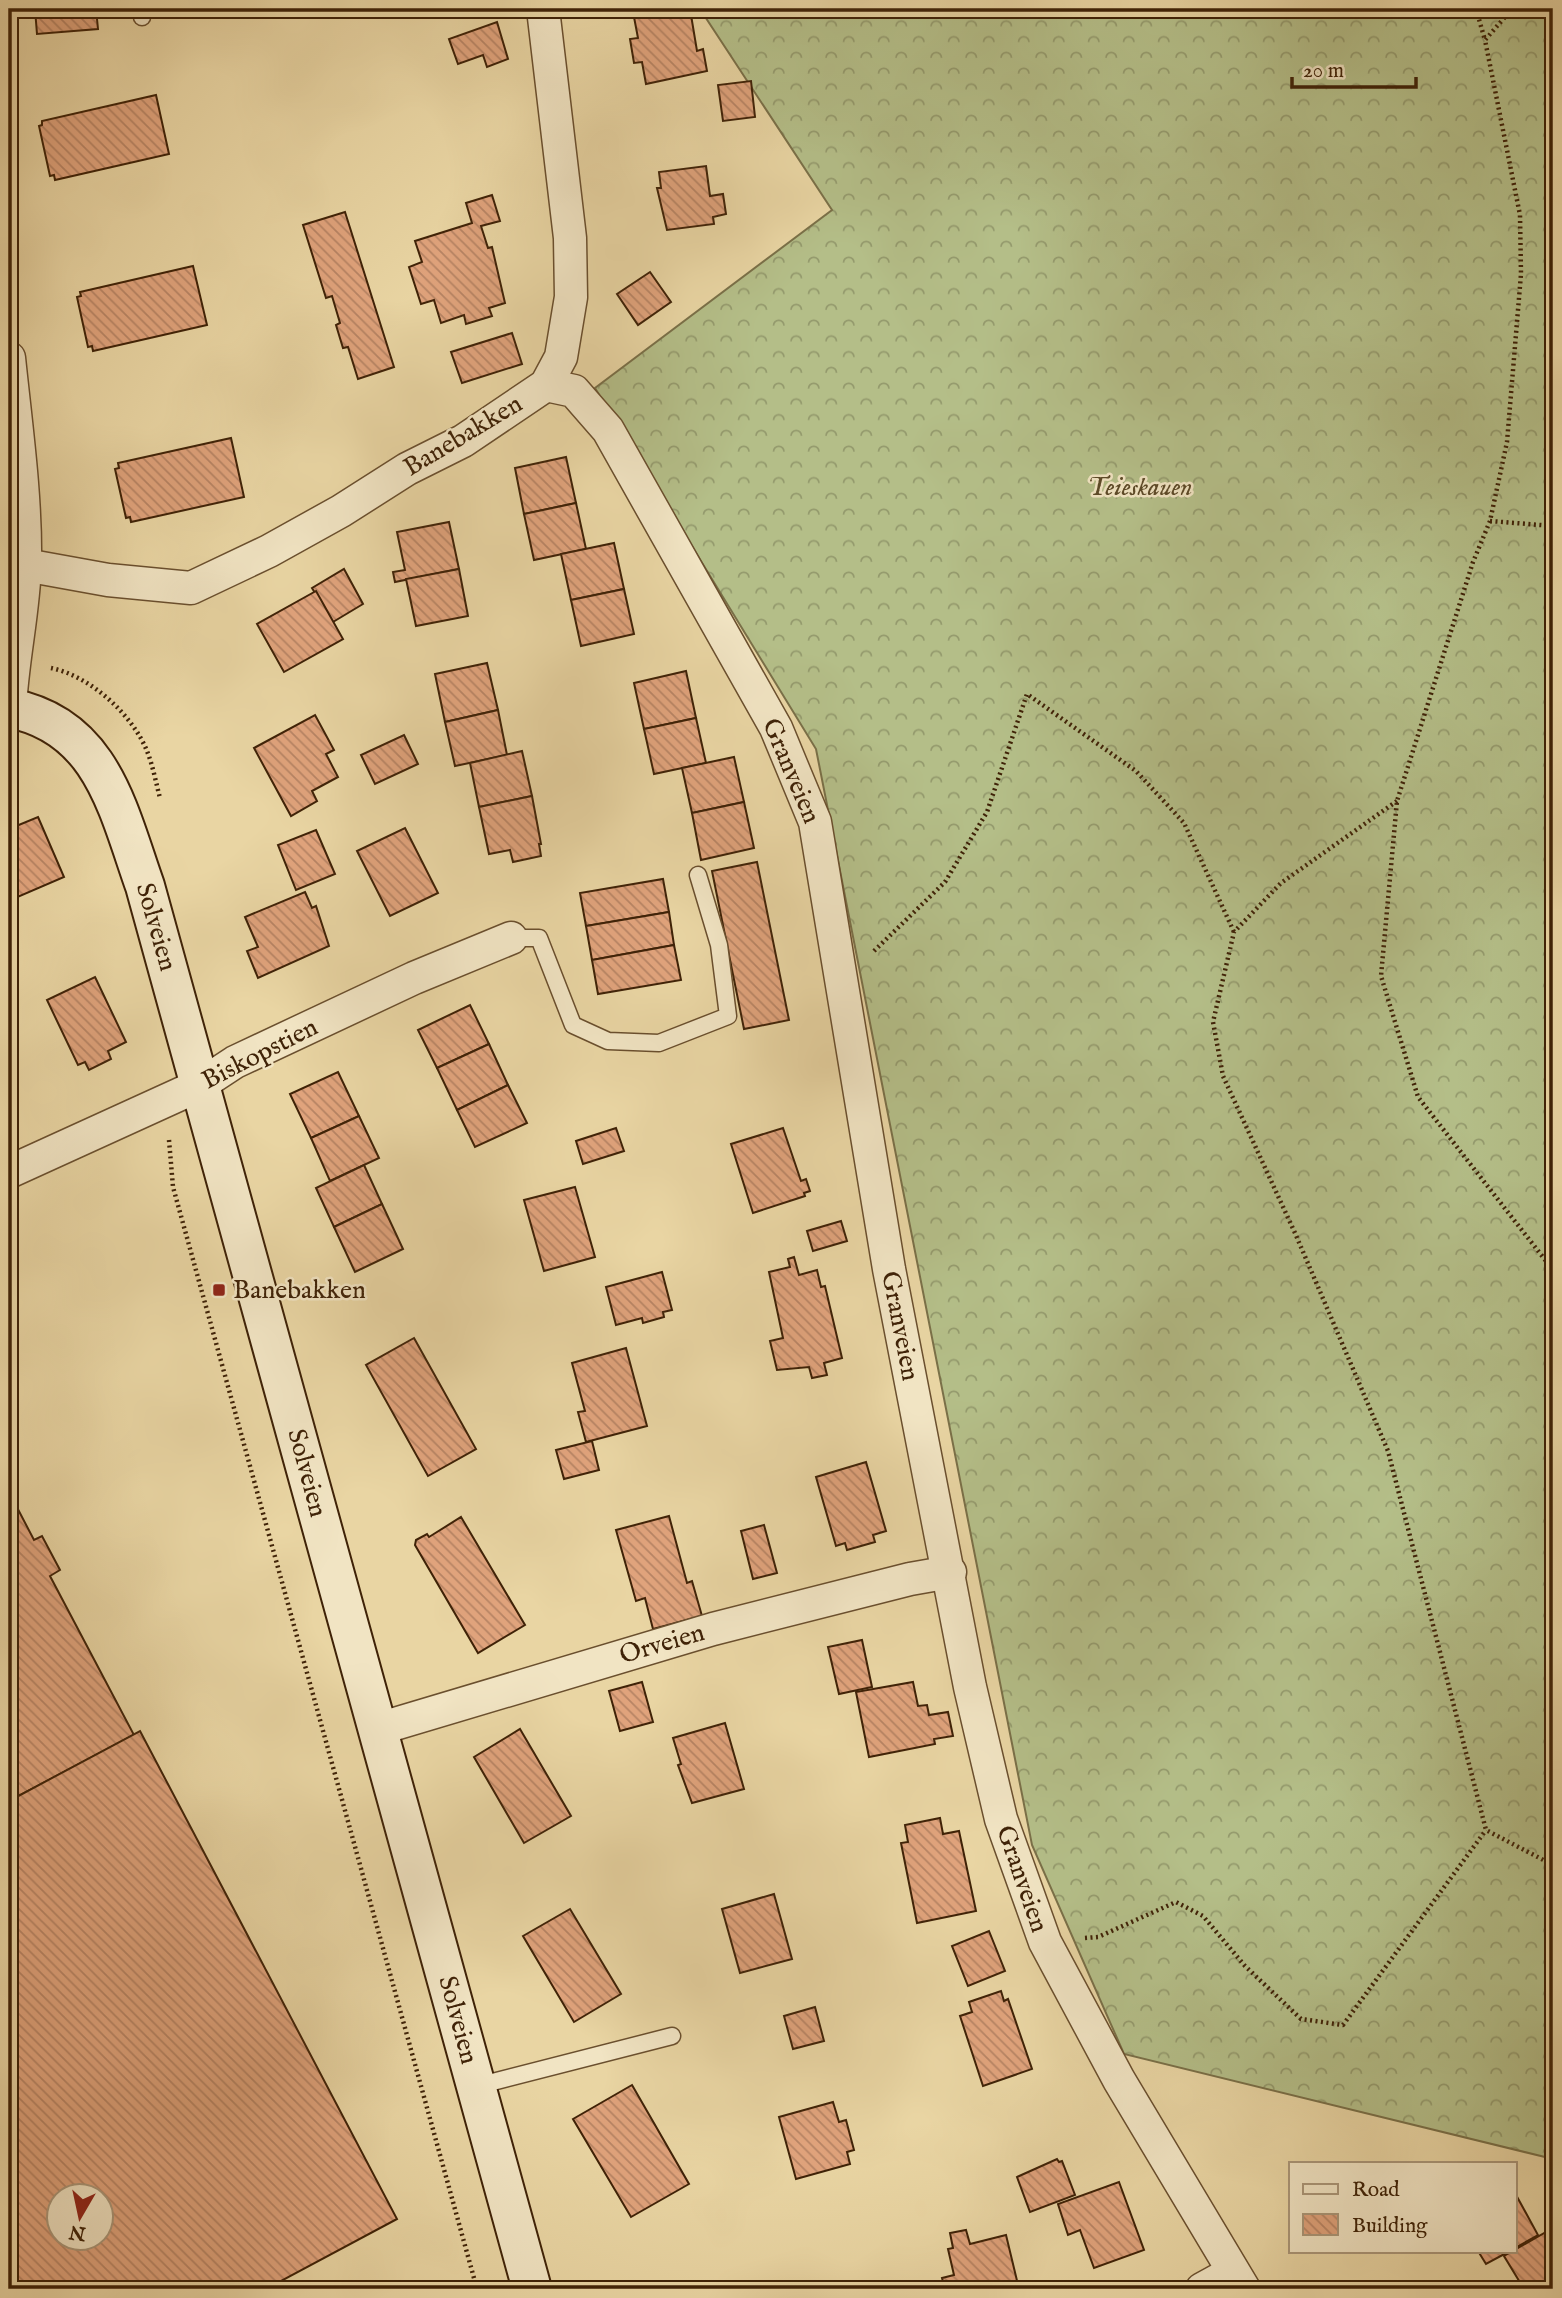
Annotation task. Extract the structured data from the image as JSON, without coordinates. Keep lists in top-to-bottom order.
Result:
{
  "streets": {
    "main road": ["Solveien"],
    "street": [
      "Banebakken",
      "Granveien",
      "Biskopstien",
      "Orveien"
    ]
  },
  "crossings": [
    ["Banebakken", "Granveien"],
    ["Granveien", "Orveien"],
    ["Solveien", "Biskopstien"],
    ["Solveien", "Orveien"]
  ],
  "parks": ["Teieskauen"],
  "places": {
    "transit": ["Banebakken"]
  },
  "legend": ["Road", "Building"],
  "scale_bar": "20 m",
  "north": "bottom"
}
